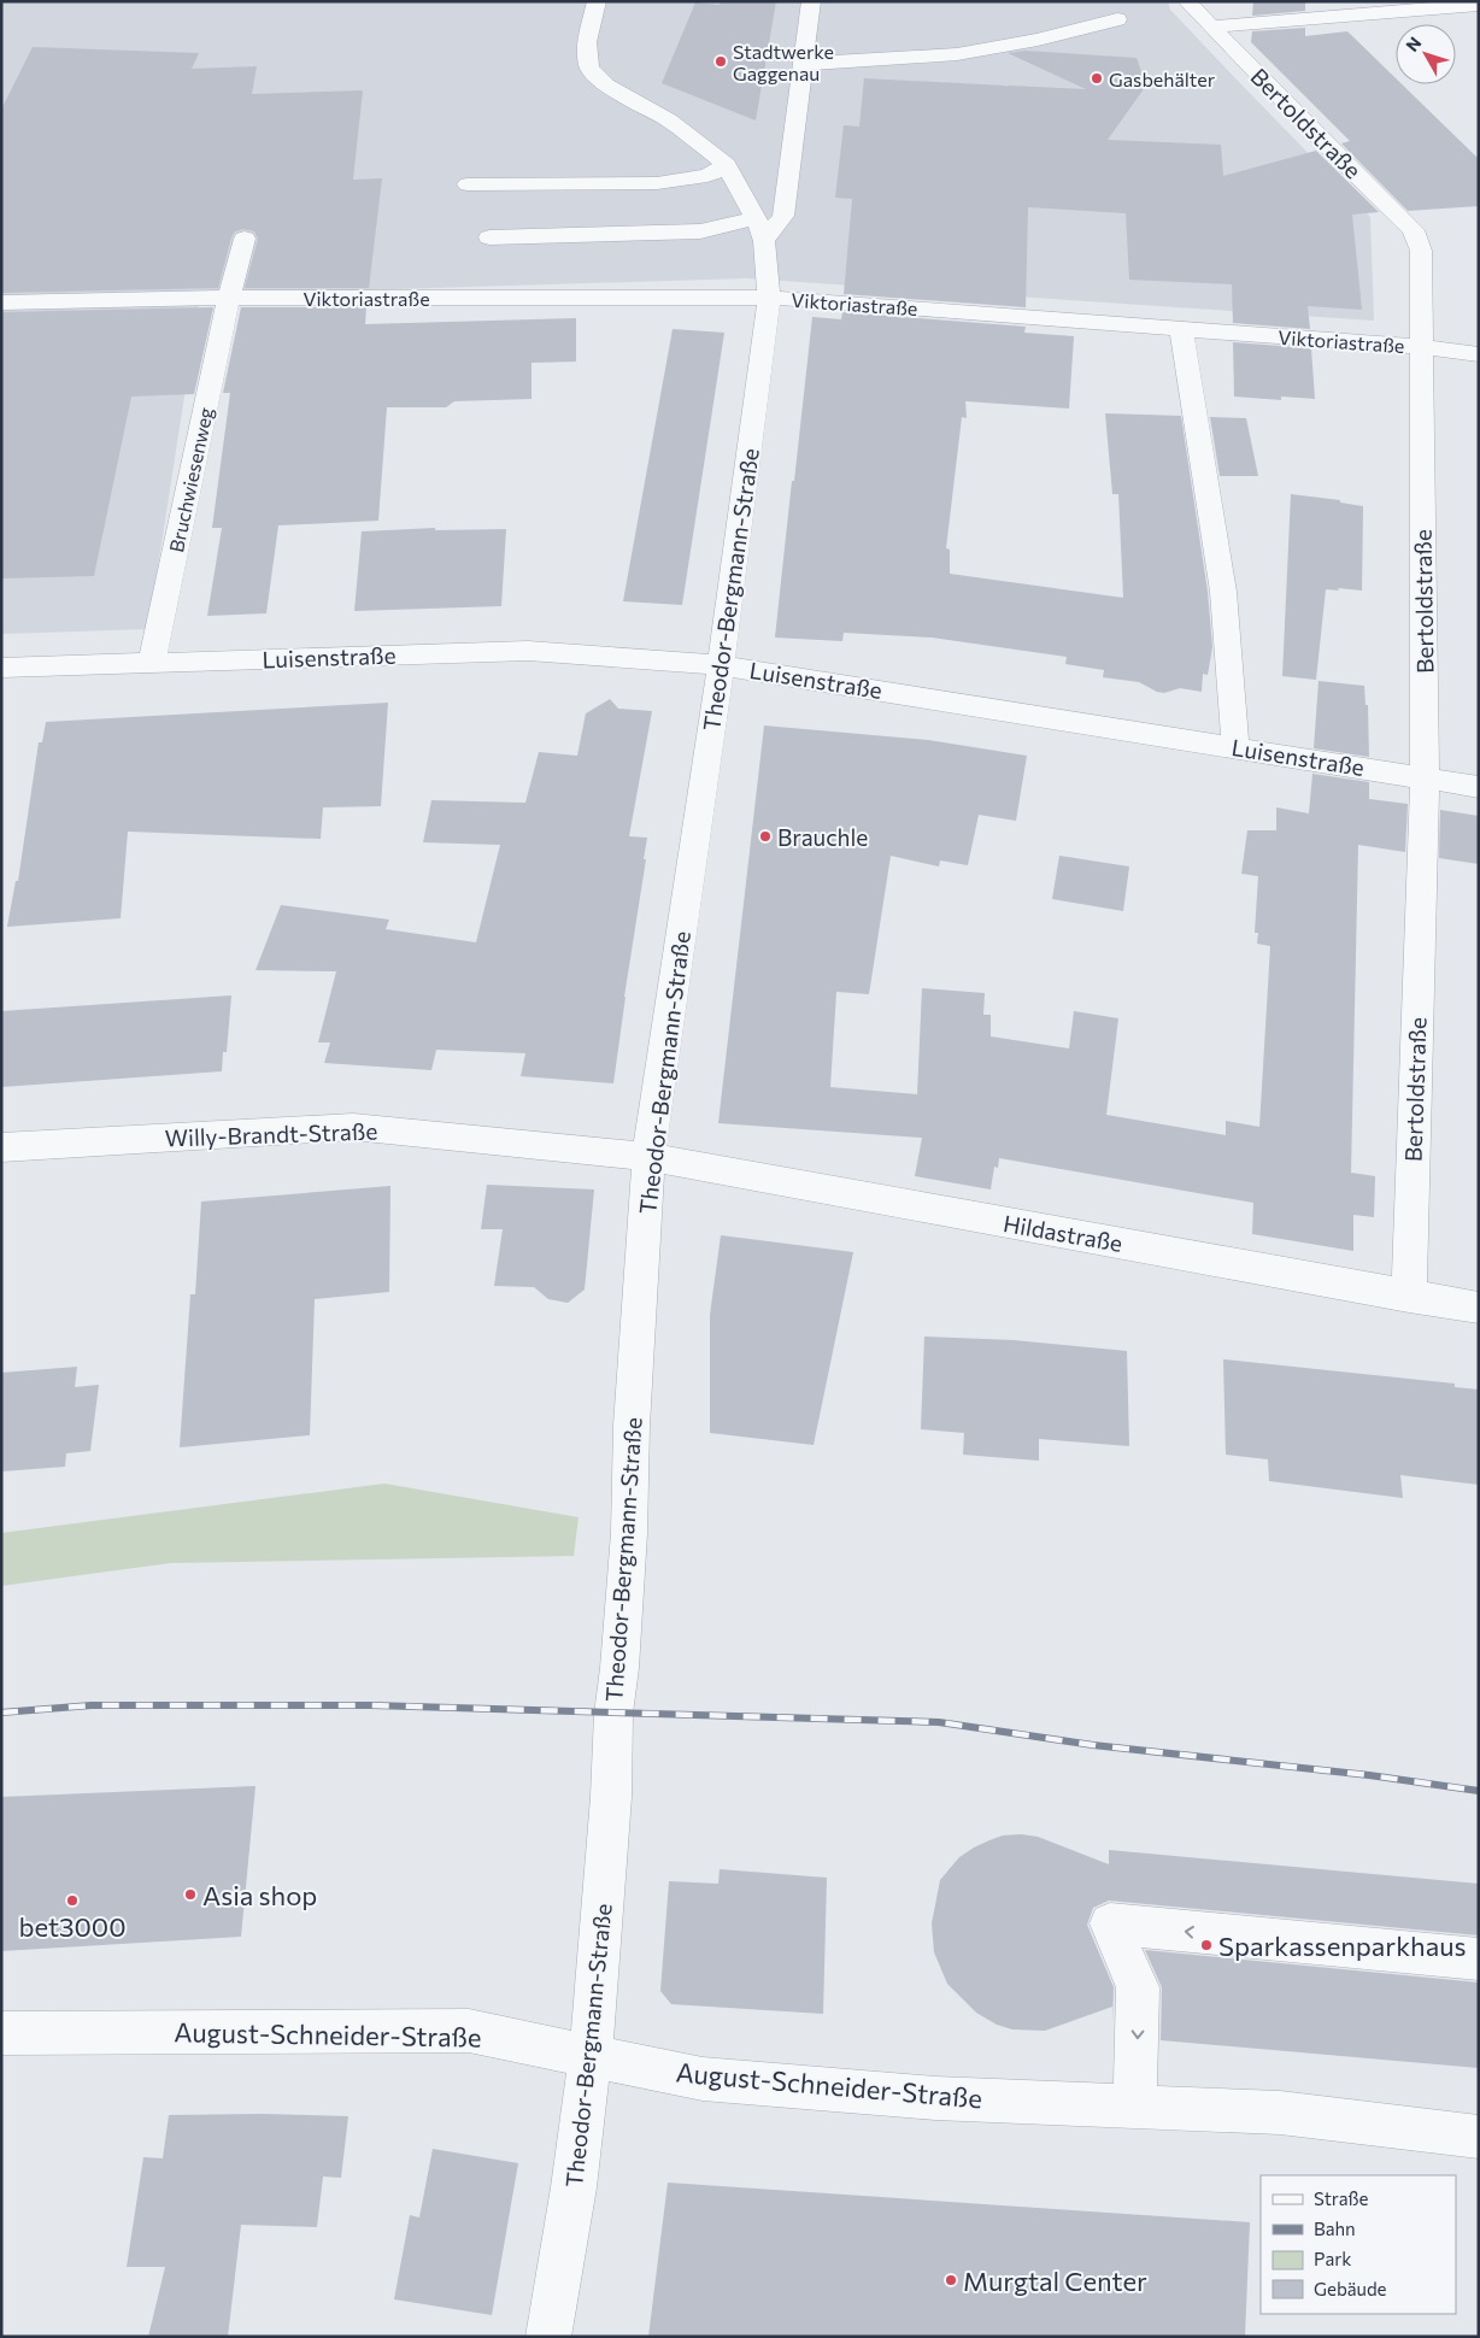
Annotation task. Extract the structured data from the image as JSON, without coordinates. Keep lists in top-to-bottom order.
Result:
{
  "streets": {
    "street": [
      "Bertoldstraße",
      "Viktoriastraße",
      "Bruchwiesenweg",
      "Theodor-Bergmann-Straße",
      "Luisenstraße",
      "Willy-Brandt-Straße",
      "Hildastraße",
      "August-Schneider-Straße"
    ]
  },
  "crossings": [
    ["Bertoldstraße", "Viktoriastraße"],
    ["Bertoldstraße", "Luisenstraße"],
    ["Bertoldstraße", "Hildastraße"],
    ["Viktoriastraße", "Bruchwiesenweg"],
    ["Viktoriastraße", "Theodor-Bergmann-Straße"],
    ["Bruchwiesenweg", "Luisenstraße"],
    ["Theodor-Bergmann-Straße", "Luisenstraße"],
    ["Theodor-Bergmann-Straße", "Willy-Brandt-Straße"],
    ["Theodor-Bergmann-Straße", "Hildastraße"],
    ["Theodor-Bergmann-Straße", "August-Schneider-Straße"],
    ["Willy-Brandt-Straße", "Hildastraße"]
  ],
  "places": [
    "Stadtwerke Gaggenau",
    "Gasbehälter",
    "Brauchle",
    "Asia shop",
    "bet3000",
    "Sparkassenparkhaus",
    "Murgtal Center"
  ],
  "legend": [
    "Straße",
    "Bahn",
    "Park",
    "Gebäude"
  ],
  "north": "top left"
}
